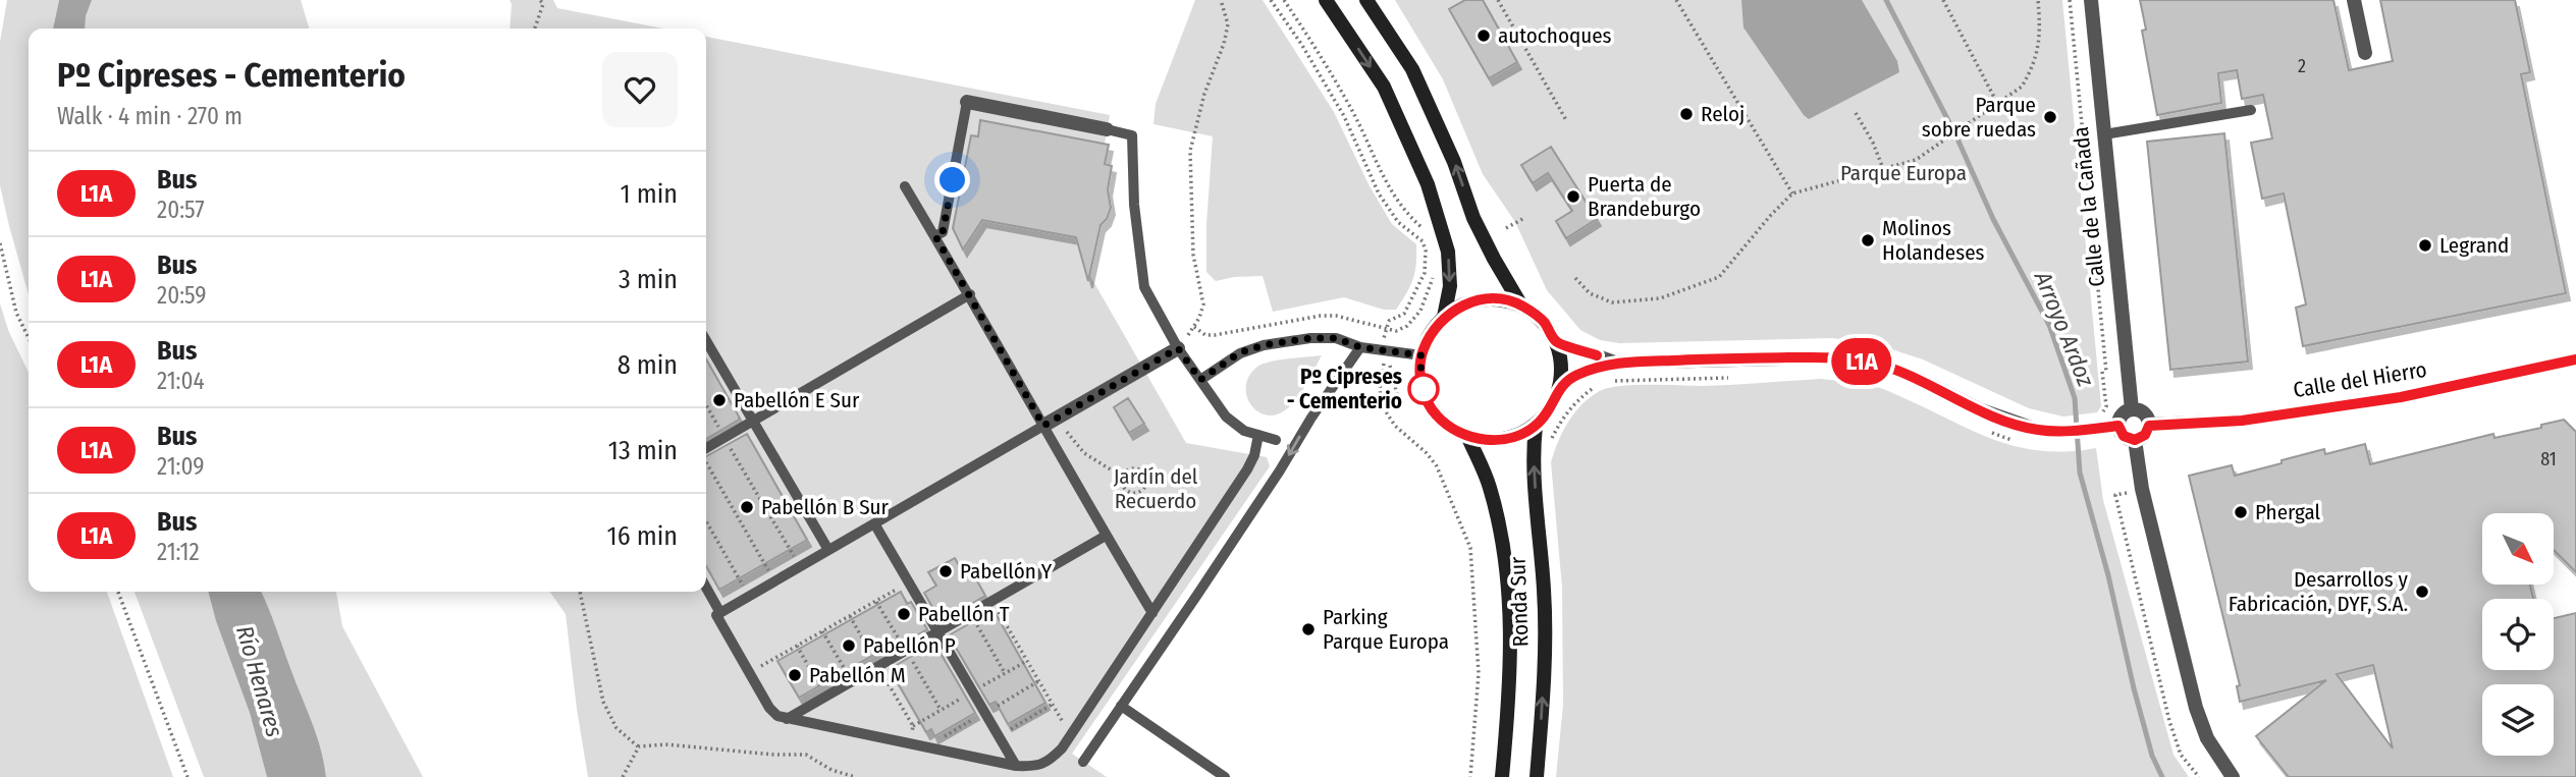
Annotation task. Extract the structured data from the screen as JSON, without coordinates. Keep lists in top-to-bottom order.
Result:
{
  "streets": {
    "main road": ["Ronda Sur"],
    "street": ["Calle de la Cañada", "Calle del Hierro"]
  },
  "crossings": [
    ["Calle de la Cañada", "Calle del Hierro"]
  ],
  "water": ["Arroyo Ardoz", "Río Henares"],
  "parks": ["Parque Europa", "Jardín del Recuerdo"],
  "places": [
    "autochoques",
    "Reloj",
    "Parque sobre ruedas",
    "Puerta de Brandeburgo",
    "Molinos Holandeses",
    "Legrand",
    "Pº Cipreses - Cementerio",
    "Pabellón E Sur",
    "Pabellón B Sur",
    "Phergal",
    "Pabellón Y",
    "Desarrollos y Fabricación, DYF, S.A.",
    "Pabellón T",
    "Parking Parque Europa",
    "Pabellón P",
    "Pabellón M"
  ],
  "lines": ["bus line L1A"],
  "house_numbers": ["2", "81"],
  "north": "bottom right",
  "page": {
    "on_map": "L1A",
    "heading": ["Pº Cipreses - Cementerio", "Walk · 4 min · 270 m"],
    "list": [
      {
        "mark": "L1A",
        "name": "Bus",
        "note": "20:57",
        "value": "1 min"
      },
      {
        "mark": "L1A",
        "name": "Bus",
        "note": "20:59",
        "value": "3 min"
      },
      {
        "mark": "L1A",
        "name": "Bus",
        "note": "21:04",
        "value": "8 min"
      },
      {
        "mark": "L1A",
        "name": "Bus",
        "note": "21:09",
        "value": "13 min"
      },
      {
        "mark": "L1A",
        "name": "Bus",
        "note": "21:12",
        "value": "16 min"
      }
    ]
  }
}
